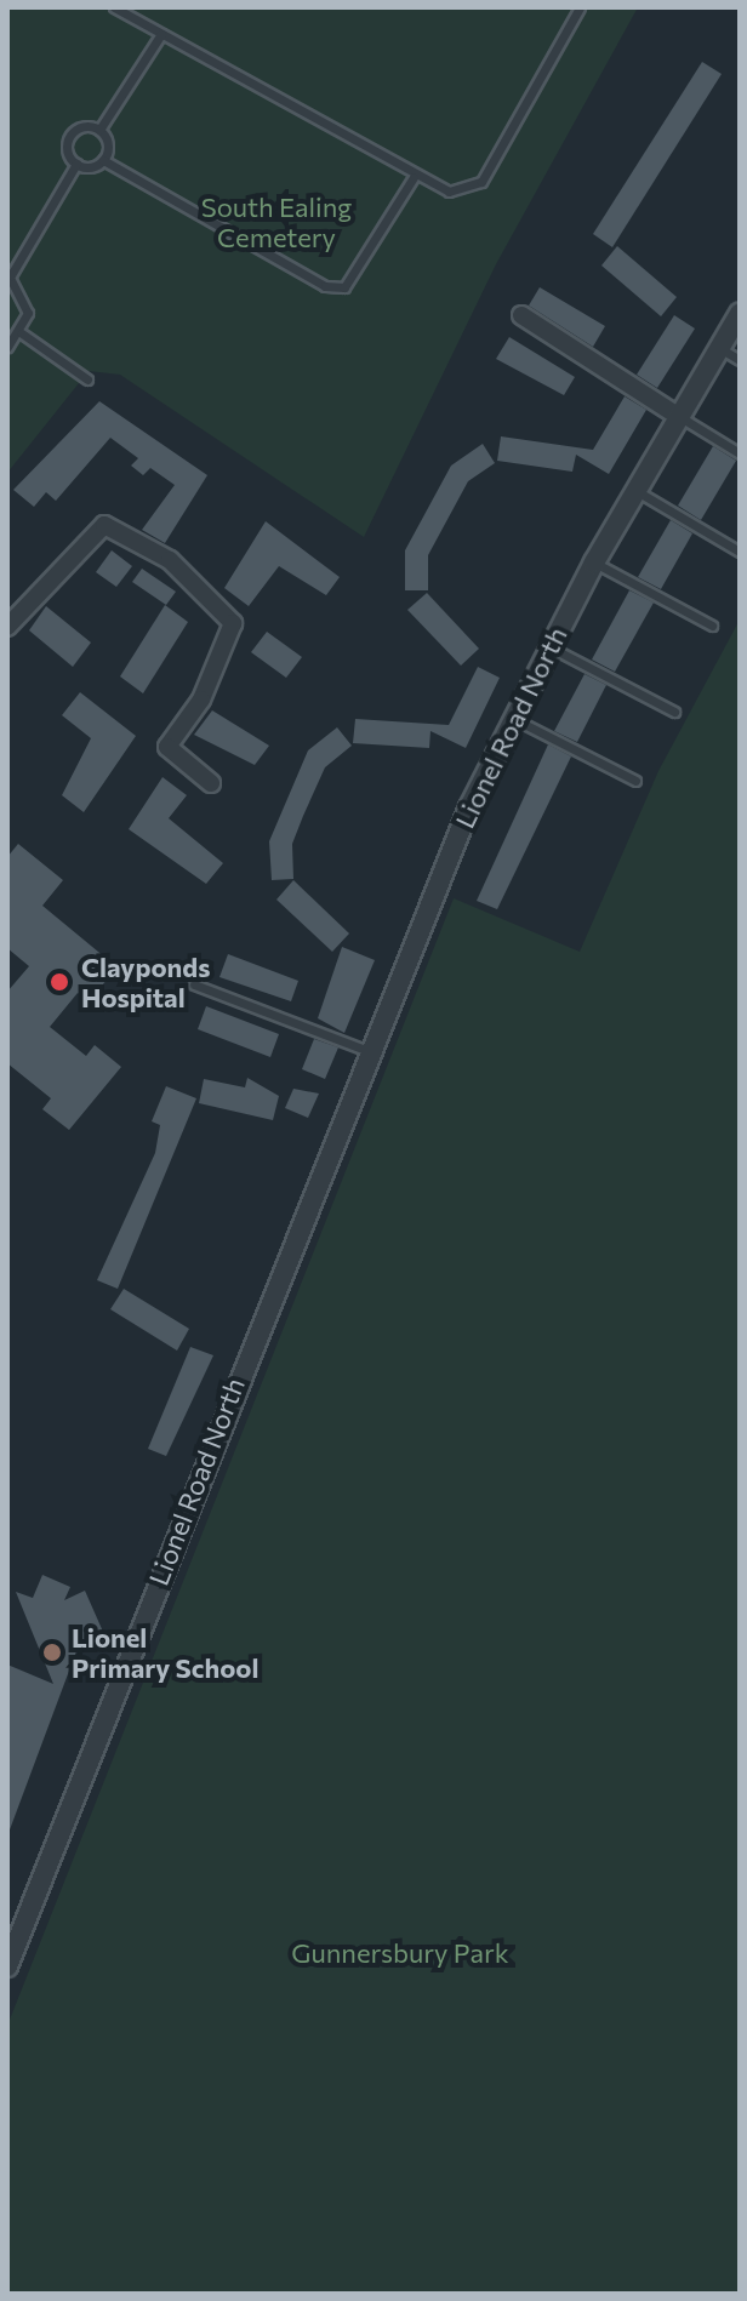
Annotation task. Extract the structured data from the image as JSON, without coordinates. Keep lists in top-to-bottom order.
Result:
{
  "streets": {
    "street": ["Lionel Road North"]
  },
  "parks": ["South Ealing Cemetery", "Gunnersbury Park"],
  "places": ["Clayponds Hospital", "Lionel Primary School"]
}
